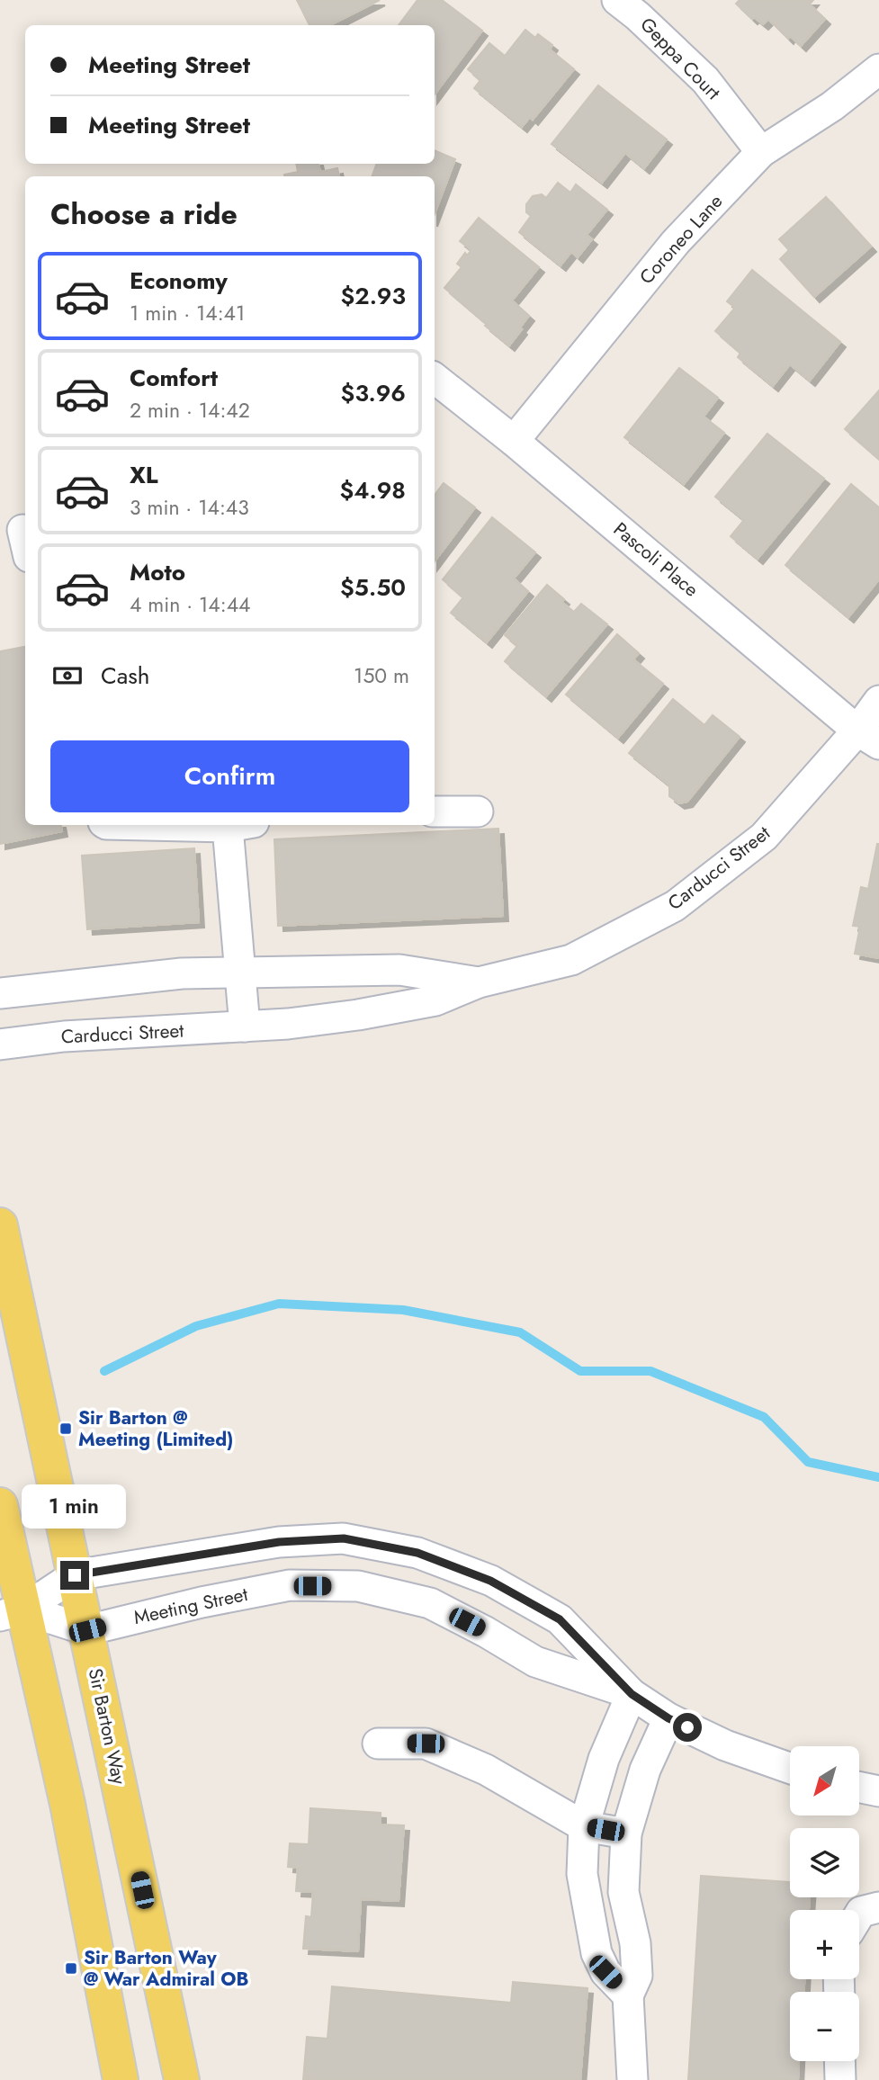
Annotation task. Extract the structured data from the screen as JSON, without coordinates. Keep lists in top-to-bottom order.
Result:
{
  "streets": {
    "main road": ["Sir Barton Way"],
    "street": [
      "Geppa Court",
      "Coroneo Lane",
      "Pascoli Place",
      "Carducci Street",
      "Meeting Street"
    ]
  },
  "crossings": [
    ["Geppa Court", "Coroneo Lane"],
    ["Coroneo Lane", "Pascoli Place"],
    ["Pascoli Place", "Carducci Street"],
    ["Meeting Street", "Sir Barton Way"]
  ],
  "places": {
    "transit": ["Sir Barton @ Meeting (Limited)", "Sir Barton Way @ War Admiral OB"]
  },
  "north": "bottom left",
  "page": {
    "banner": ["Meeting Street", "Meeting Street"],
    "heading": "Choose a ride",
    "list": [
      {
        "name": "Economy",
        "note": "1 min · 14:41",
        "value": "$2.93"
      },
      {
        "name": "Comfort",
        "note": "2 min · 14:42",
        "value": "$3.96"
      },
      {
        "name": "XL",
        "note": "3 min · 14:43",
        "value": "$4.98"
      },
      {
        "name": "Moto",
        "note": "4 min · 14:44",
        "value": "$5.50"
      }
    ],
    "pay": ["Cash", "150 m"],
    "buttons": "Confirm",
    "bubble": "1 min",
    "map_buttons": ["+", "−"]
  }
}
